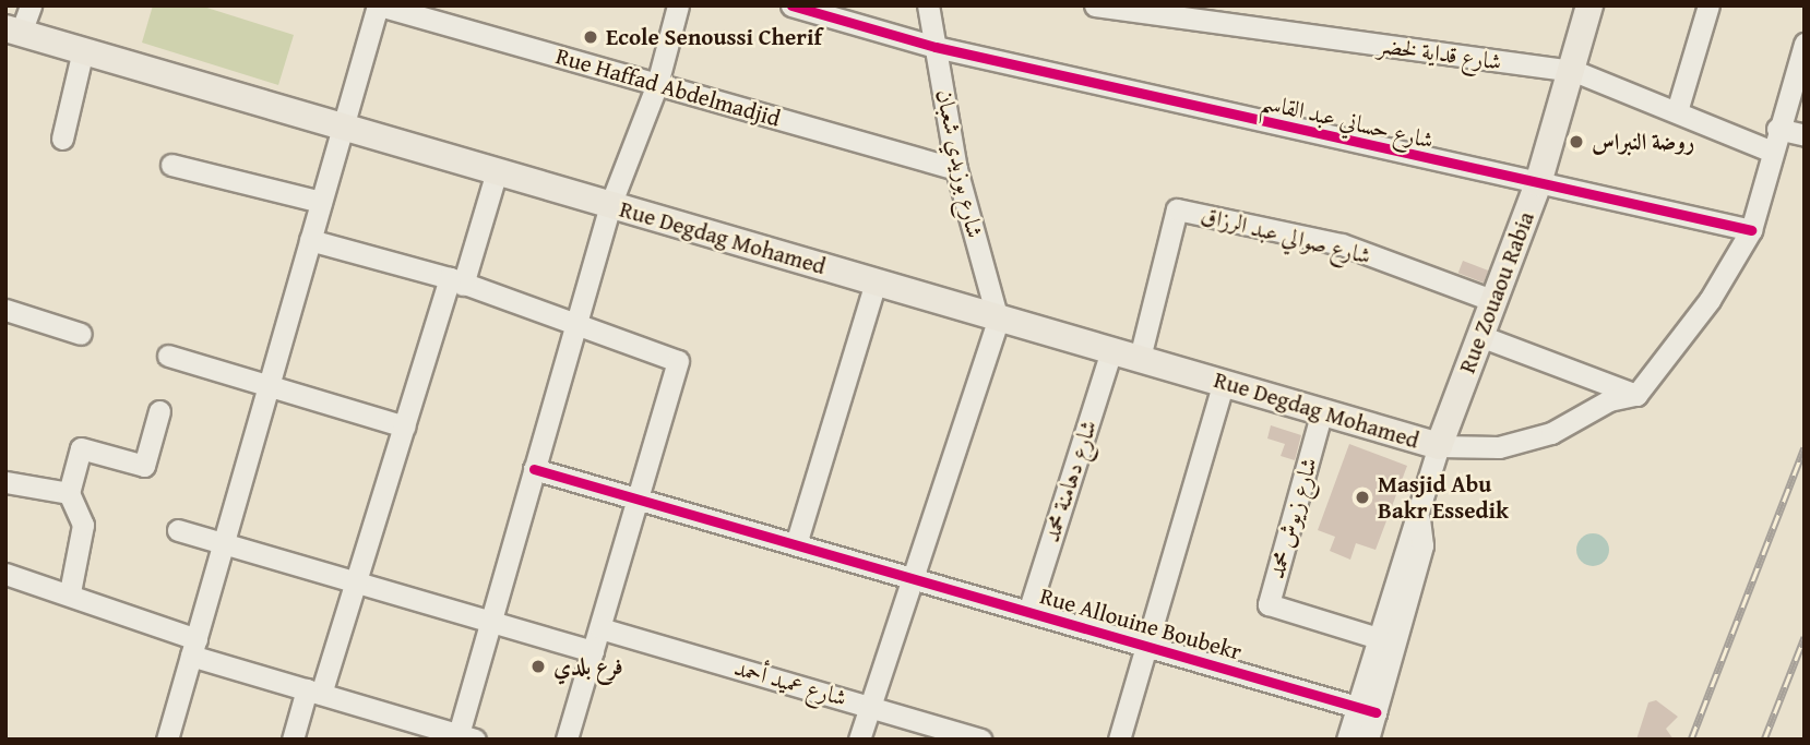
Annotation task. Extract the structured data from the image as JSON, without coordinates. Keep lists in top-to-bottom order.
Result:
{
  "streets": {
    "main road": ["Rue Degdag Mohamed", "Rue Zouaou Rabia"],
    "street": [
      "شارع قداية لخضر",
      "Rue Haffad Abdelmadjid",
      "شارع حساني عبد القاسم",
      "شارع بوزيدي شعبان",
      "شارع صوالي عبد الرزاق",
      "شارع دهامنة محمد",
      "شارع زيوش محمد",
      "Rue Allouine Boubekr",
      "شارع عميد أحمد"
    ]
  },
  "crossings": [
    ["شارع قداية لخضر", "Rue Zouaou Rabia"],
    ["Rue Haffad Abdelmadjid", "شارع بوزيدي شعبان"],
    ["شارع حساني عبد القاسم", "شارع بوزيدي شعبان"],
    ["شارع حساني عبد القاسم", "Rue Zouaou Rabia"],
    ["شارع بوزيدي شعبان", "Rue Degdag Mohamed"],
    ["شارع صوالي عبد الرزاق", "Rue Degdag Mohamed"],
    ["شارع صوالي عبد الرزاق", "Rue Zouaou Rabia"],
    ["Rue Degdag Mohamed", "Rue Zouaou Rabia"],
    ["Rue Degdag Mohamed", "شارع دهامنة محمد"],
    ["Rue Degdag Mohamed", "شارع زيوش محمد"],
    ["شارع دهامنة محمد", "Rue Allouine Boubekr"]
  ],
  "places": [
    "Ecole Senoussi Cherif",
    "روضة النبراس",
    "Masjid Abu Bakr Essedik",
    "فرع بلدي"
  ]
}
